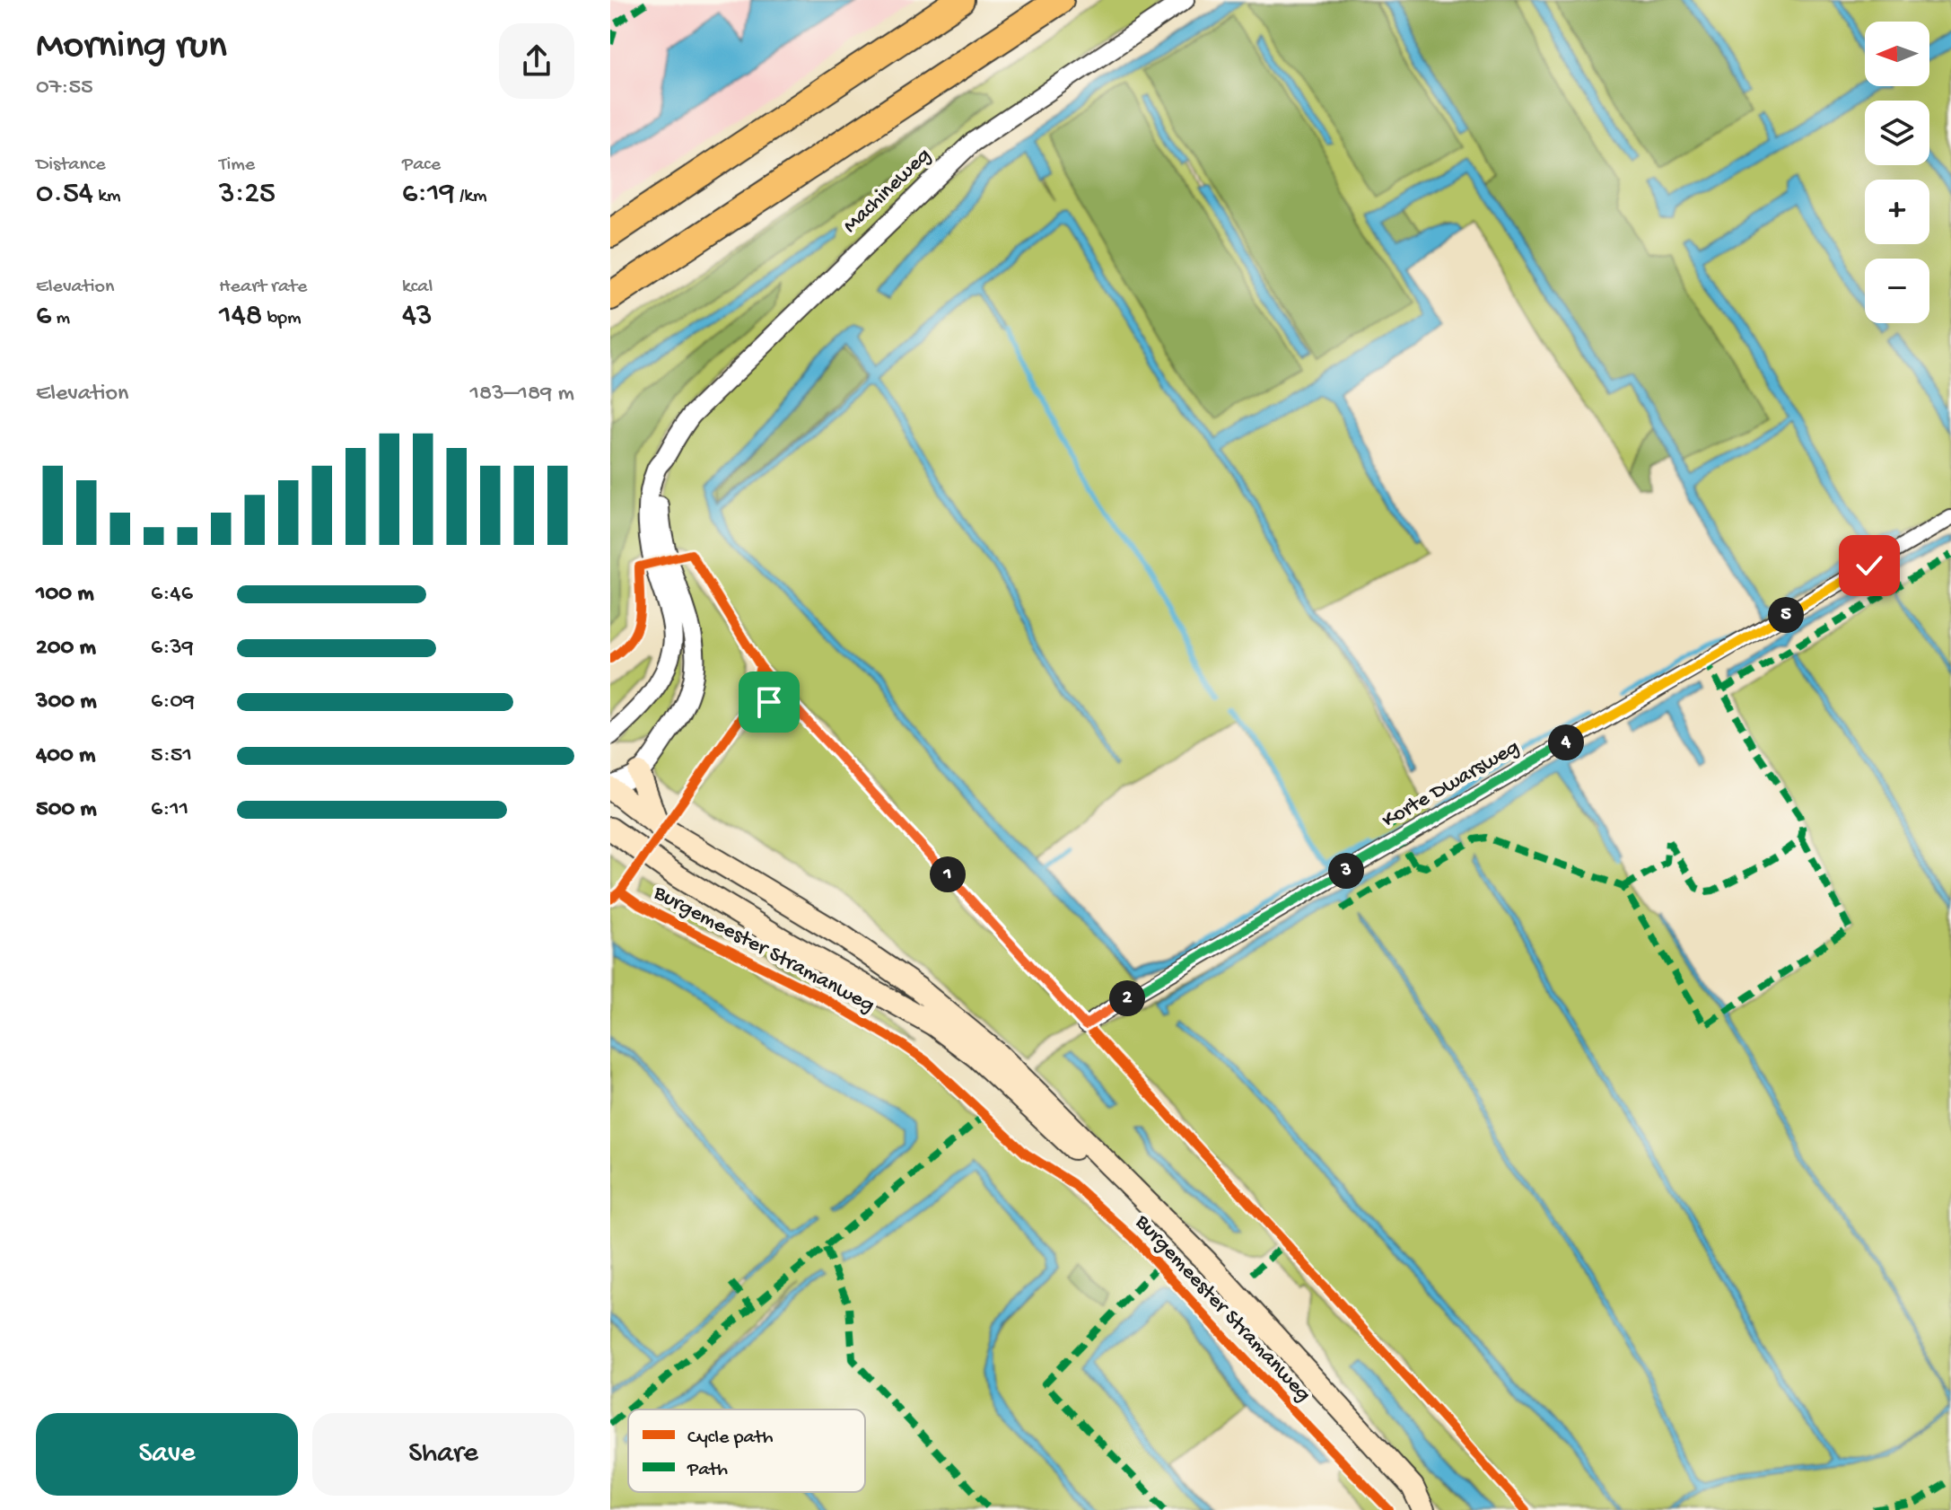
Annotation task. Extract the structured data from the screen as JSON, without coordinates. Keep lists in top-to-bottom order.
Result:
{
  "streets": {
    "main road": ["Burgemeester Stramanweg"],
    "street": ["Machineweg", "Korte Dwarsweg"]
  },
  "legend": ["Cycle path", "Path"],
  "north": "left",
  "page": {
    "heading": ["Morning run", "07:55"],
    "map_buttons": ["+", "−"],
    "stats": [
      ["Distance", "0.54 km"],
      ["Time", "3:25"],
      ["Pace", "6:19 /km"],
      ["Elevation", "6 m"],
      ["Heart rate", "148 bpm"],
      ["kcal", "43"]
    ],
    "chart": ["Elevation", "183–189 m"],
    "list": [
      {
        "name": "100 m",
        "note": "6:46"
      },
      {
        "name": "200 m",
        "note": "6:39"
      },
      {
        "name": "300 m",
        "note": "6:09"
      },
      {
        "name": "400 m",
        "note": "5:51"
      },
      {
        "name": "500 m",
        "note": "6:11"
      }
    ],
    "pins": [
      "5",
      "4",
      "3",
      "1",
      "2"
    ],
    "buttons": ["Save", "Share"]
  }
}
